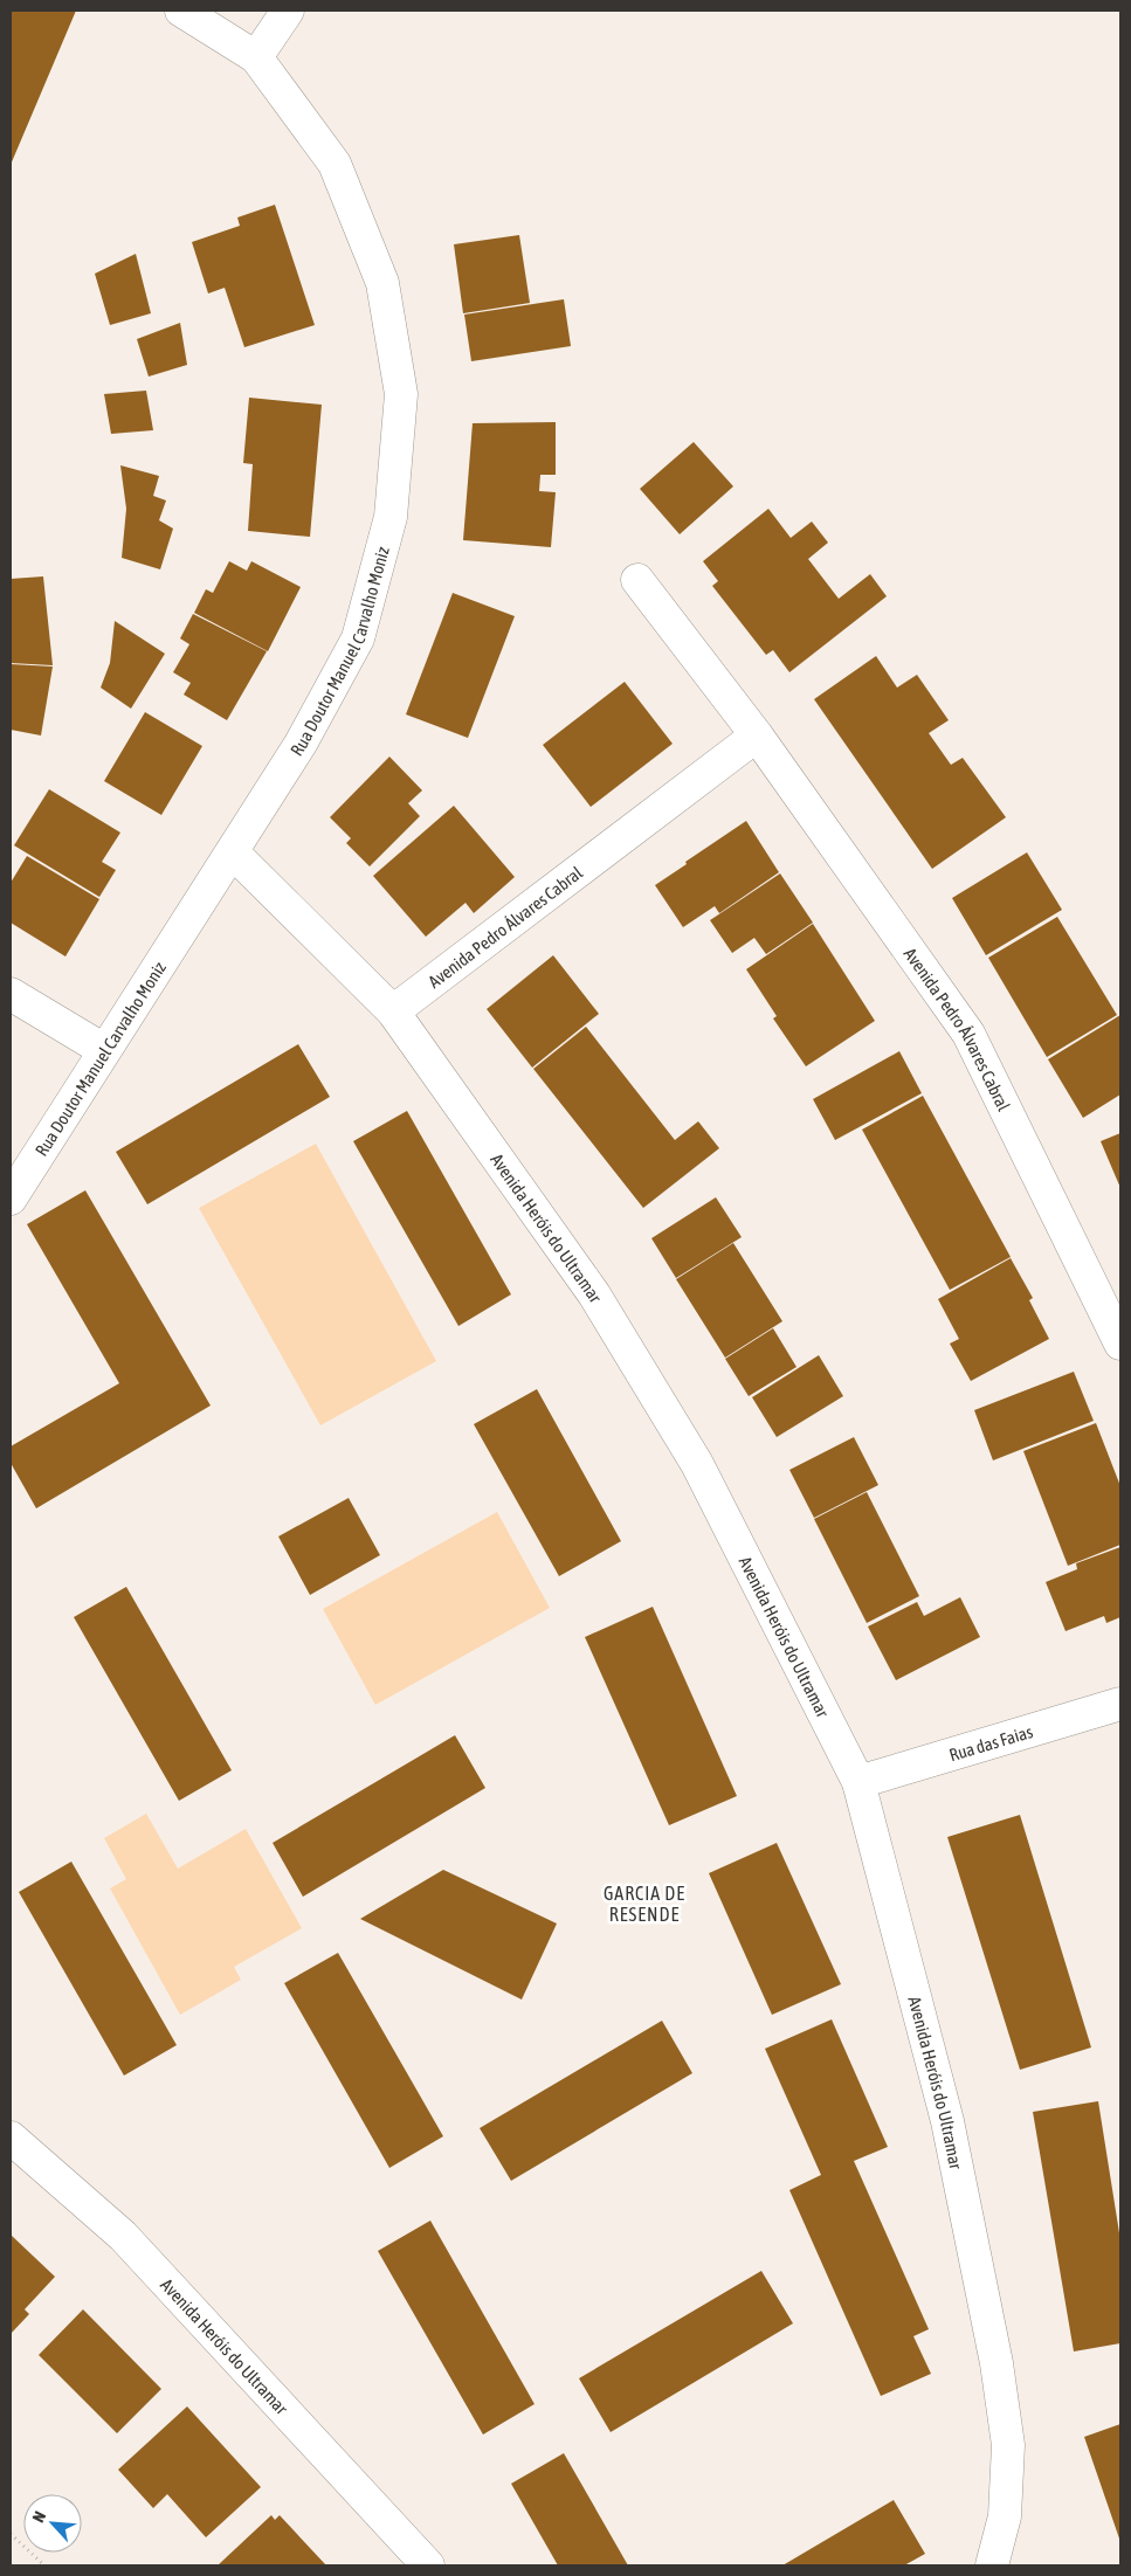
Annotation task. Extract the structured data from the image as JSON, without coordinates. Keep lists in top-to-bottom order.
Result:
{
  "streets": {
    "street": [
      "Rua Doutor Manuel Carvalho Moniz",
      "Avenida Pedro Álvares Cabral",
      "Avenida Heróis do Ultramar",
      "Rua das Faias"
    ]
  },
  "crossings": [
    ["Rua Doutor Manuel Carvalho Moniz", "Avenida Heróis do Ultramar"],
    ["Avenida Pedro Álvares Cabral", "Avenida Heróis do Ultramar"],
    ["Avenida Heróis do Ultramar", "Rua das Faias"]
  ],
  "districts": ["GARCIA DE RESENDE"],
  "north": "top left"
}
